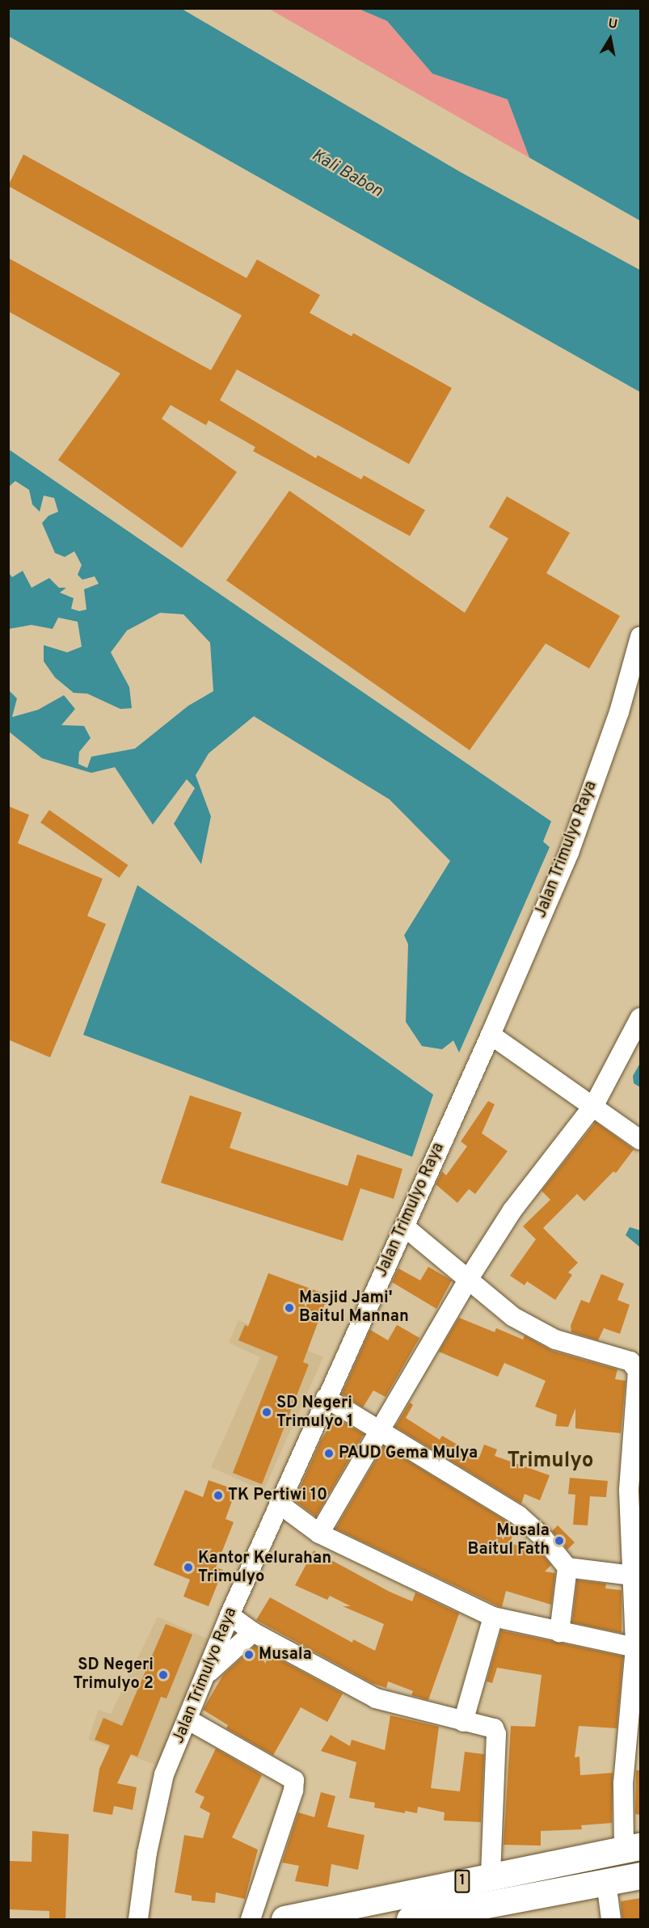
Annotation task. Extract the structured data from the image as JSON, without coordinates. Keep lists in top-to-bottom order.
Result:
{
  "streets": {
    "highway": ["1"],
    "street": ["Jalan Trimulyo Raya"]
  },
  "districts": ["Trimulyo"],
  "water": ["Kali Babon"],
  "places": [
    "Masjid Jami' Baitul Mannan",
    "SD Negeri Trimulyo 1",
    "PAUD Gema Mulya",
    "TK Pertiwi 10",
    "Musala Baitul Fath",
    "Kantor Kelurahan Trimulyo",
    "Musala",
    "SD Negeri Trimulyo 2"
  ],
  "north": "top"
}
